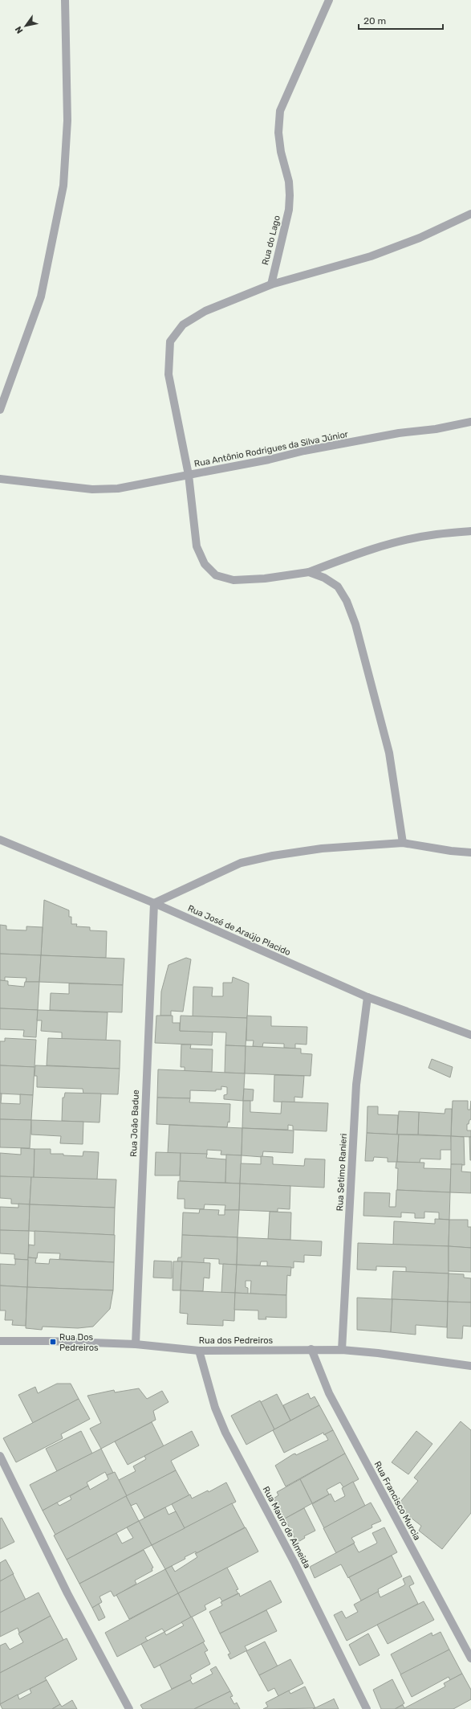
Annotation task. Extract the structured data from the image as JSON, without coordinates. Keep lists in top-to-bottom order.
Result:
{
  "streets": {
    "street": [
      "Rua do Lago",
      "Rua Antônio Rodrigues da Silva Júnior",
      "Rua José de Araújo Placido",
      "Rua João Badue",
      "Rua Setimo Ranieri",
      "Rua dos Pedreiros",
      "Rua Francisco Murcia",
      "Rua Mauro de Almeida"
    ]
  },
  "crossings": [
    ["Rua José de Araújo Placido", "Rua João Badue"],
    ["Rua José de Araújo Placido", "Rua Setimo Ranieri"],
    ["Rua João Badue", "Rua dos Pedreiros"],
    ["Rua Setimo Ranieri", "Rua dos Pedreiros"],
    ["Rua dos Pedreiros", "Rua Francisco Murcia"],
    ["Rua dos Pedreiros", "Rua Mauro de Almeida"]
  ],
  "places": {
    "transit": ["Rua Dos Pedreiros"]
  },
  "scale_bar": "20 m",
  "north": "bottom left"
}
